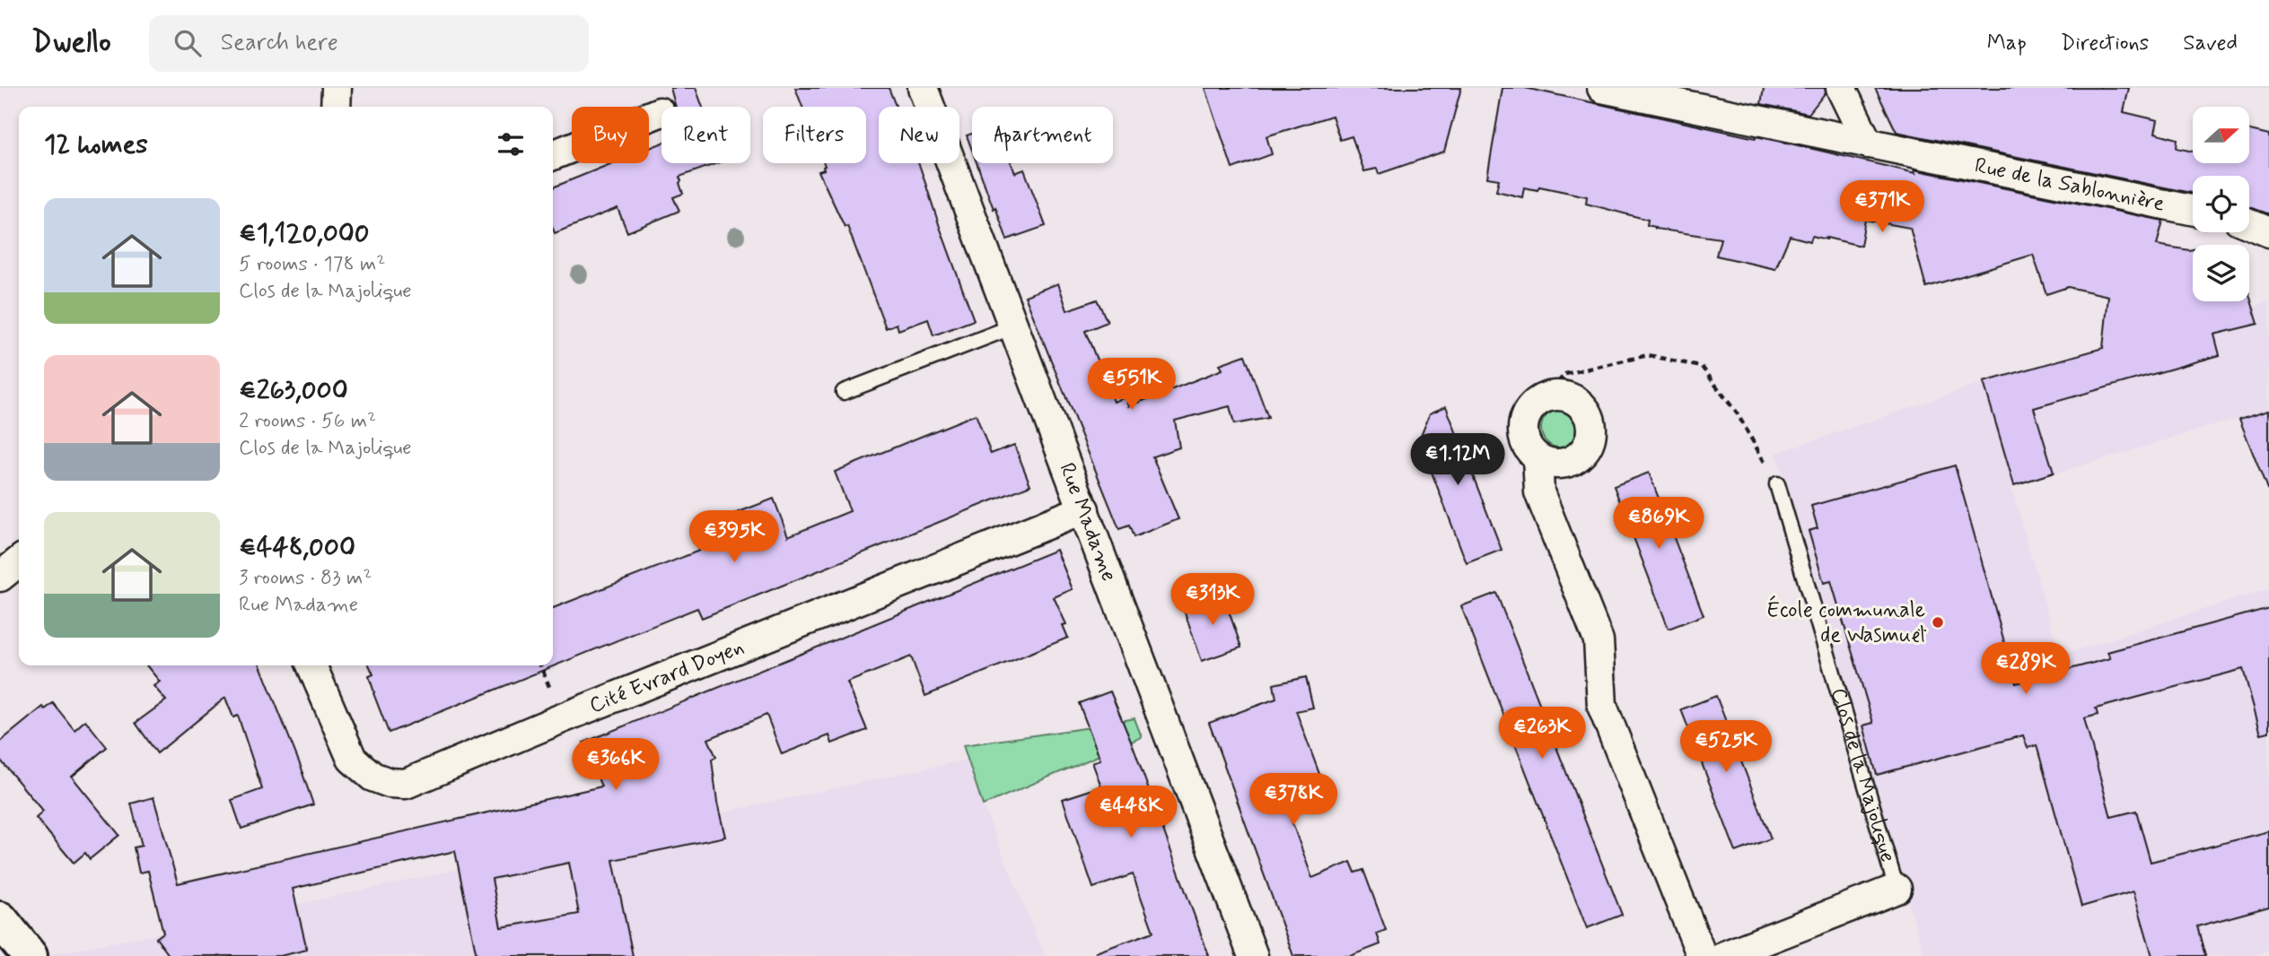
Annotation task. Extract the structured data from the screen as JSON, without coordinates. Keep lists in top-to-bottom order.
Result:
{
  "streets": {
    "street": [
      "Rue de la Sablonnière",
      "Rue Madame",
      "Cité Evrard Doyen",
      "Clos de la Majolique"
    ]
  },
  "crossings": [
    ["Rue Madame", "Cité Evrard Doyen"]
  ],
  "places": ["École communale de Wasmuël"],
  "north": "right",
  "page": {
    "header": "Dwello",
    "search": "Search here",
    "nav": ["Map", "Directions", "Saved"],
    "chip": [
      "Buy",
      "Rent",
      "Filters",
      "New",
      "Apartment"
    ],
    "heading": "12 homes",
    "price": [
      "€371K",
      "€551K",
      "€1.12M",
      "€869K",
      "€395K",
      "€313K",
      "€289K",
      "€263K",
      "€525K",
      "€366K",
      "€378K",
      "€448K"
    ],
    "list": [
      {
        "name": "€1,120,000",
        "note": "5 rooms · 178 m² · Clos de la Majolique"
      },
      {
        "name": "€263,000",
        "note": "2 rooms · 56 m² · Clos de la Majolique"
      },
      {
        "name": "€448,000",
        "note": "3 rooms · 83 m² · Rue Madame"
      }
    ]
  }
}
